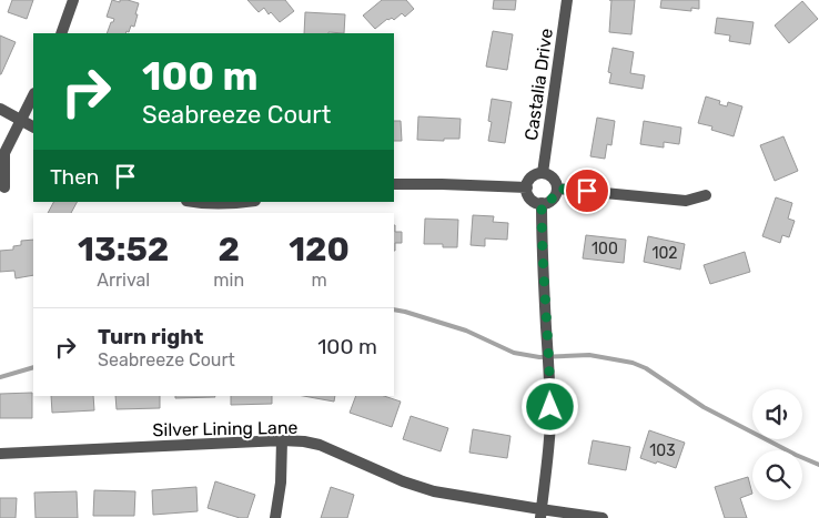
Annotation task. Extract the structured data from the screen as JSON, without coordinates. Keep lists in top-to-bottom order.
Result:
{
  "streets": {
    "street": ["Castalia Drive", "Silver Lining Lane"]
  },
  "house_numbers": ["100", "102", "103"],
  "page": {
    "turn": ["100 m", "Seabreeze Court"],
    "then": "Then",
    "eta": [
      "13:52",
      "Arrival",
      "2",
      "min",
      "120",
      "m"
    ],
    "list": [
      {
        "name": "Turn right",
        "note": "Seabreeze Court",
        "value": "100 m"
      }
    ]
  }
}
